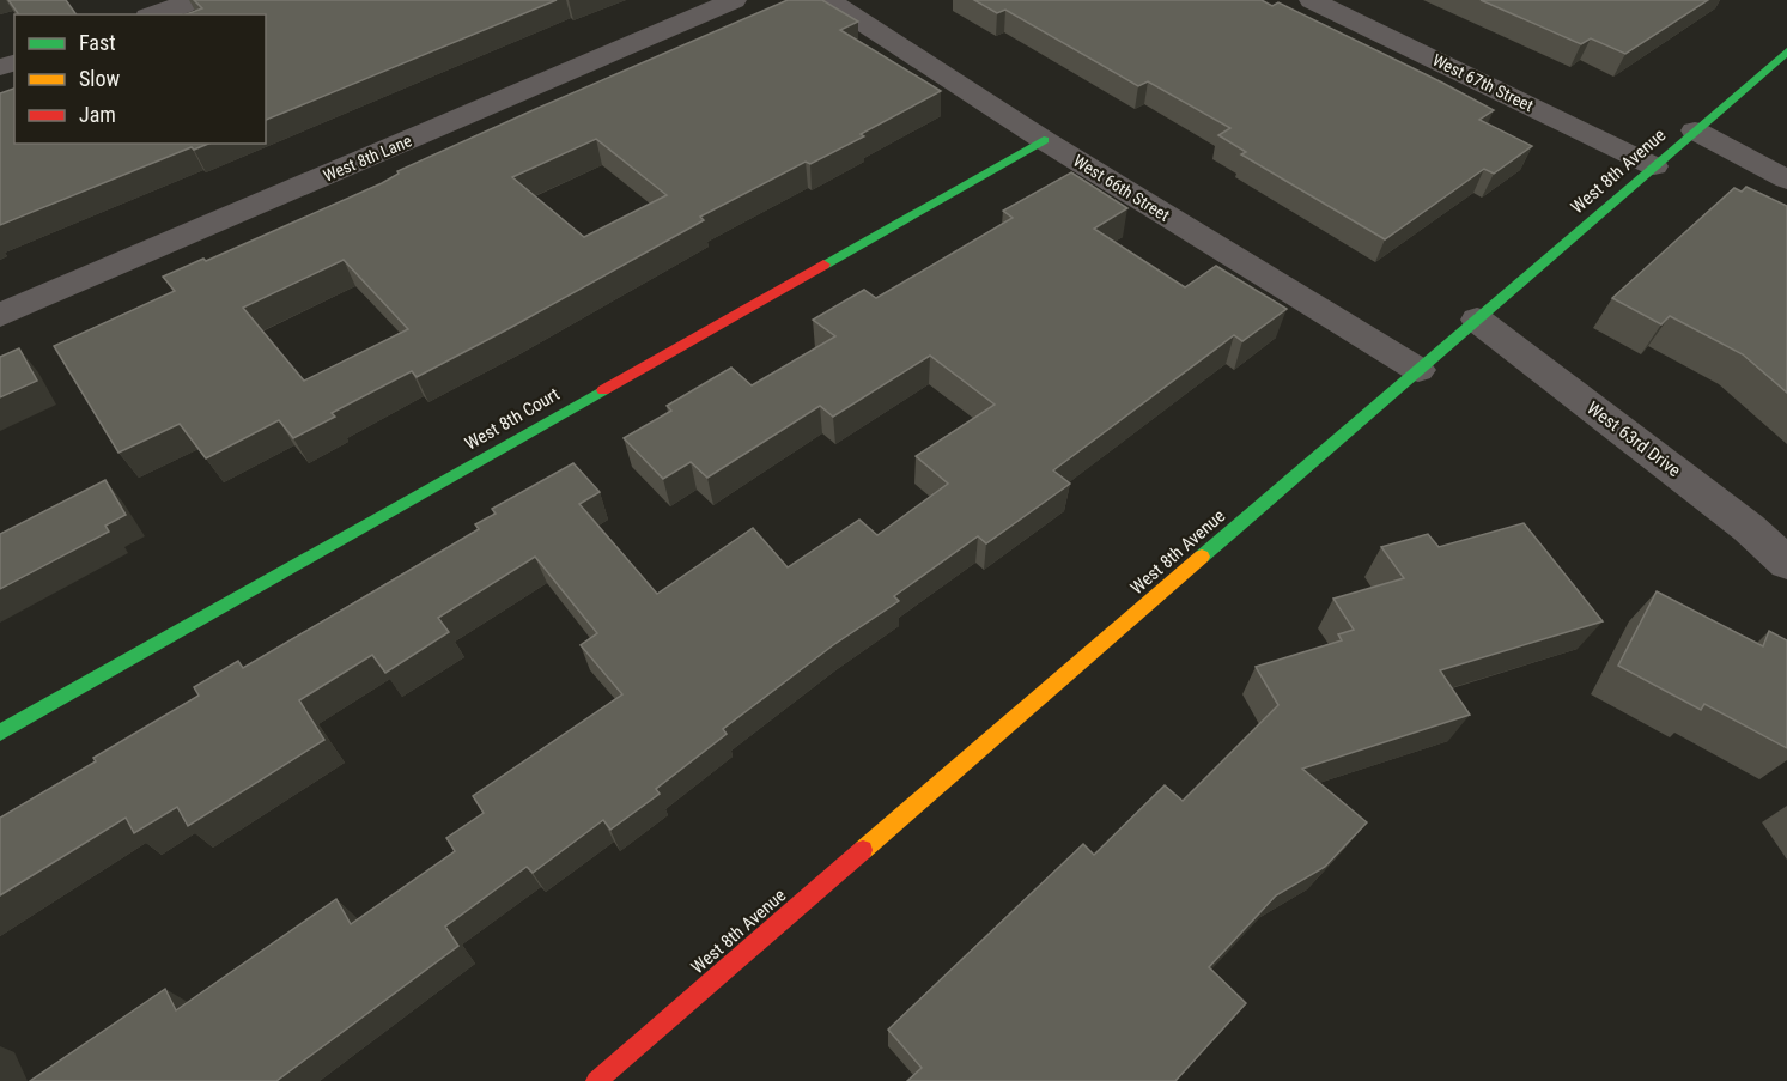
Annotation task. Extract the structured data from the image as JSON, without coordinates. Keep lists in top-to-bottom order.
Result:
{
  "streets": {
    "street": [
      "West 67th Street",
      "West 8th Lane",
      "West 8th Avenue",
      "West 66th Street",
      "West 8th Court",
      "West 63rd Drive"
    ]
  },
  "crossings": [
    ["West 67th Street", "West 8th Avenue"],
    ["West 8th Avenue", "West 66th Street"],
    ["West 8th Avenue", "West 63rd Drive"],
    ["West 66th Street", "West 8th Court"]
  ],
  "legend": ["Fast", "Slow", "Jam"]
}
